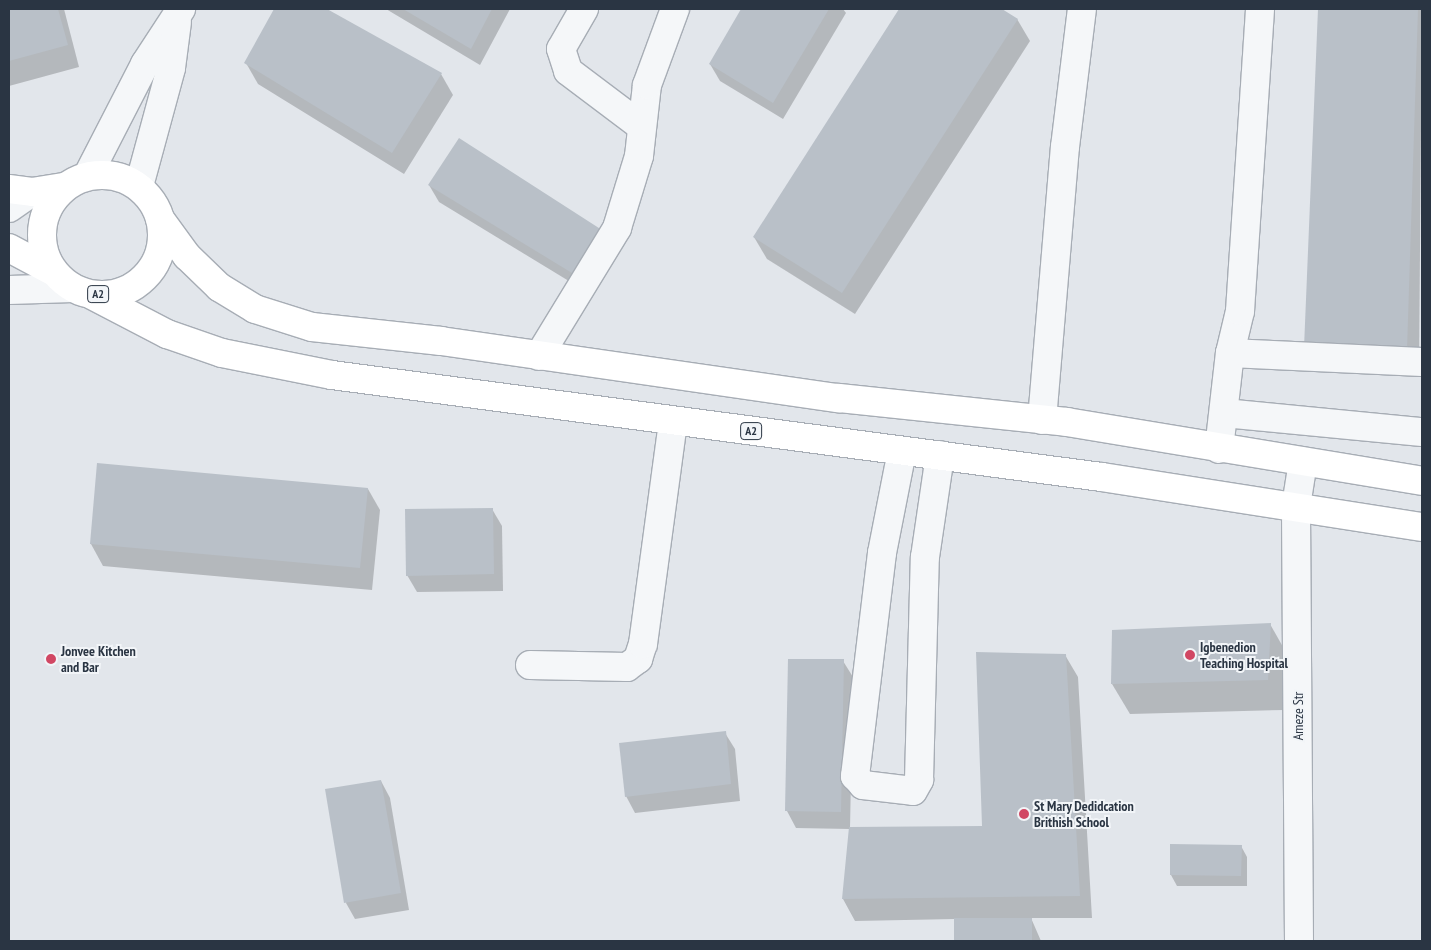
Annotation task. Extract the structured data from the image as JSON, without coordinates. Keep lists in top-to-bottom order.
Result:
{
  "streets": {
    "highway": ["A2"],
    "street": ["Ameze Str"]
  },
  "crossings": [
    ["A2", "Ameze Str"]
  ],
  "places": ["Igbenedion Teaching Hospital", "Jonvee Kitchen and Bar", "St Mary Dedidcation Brithish School"]
}
